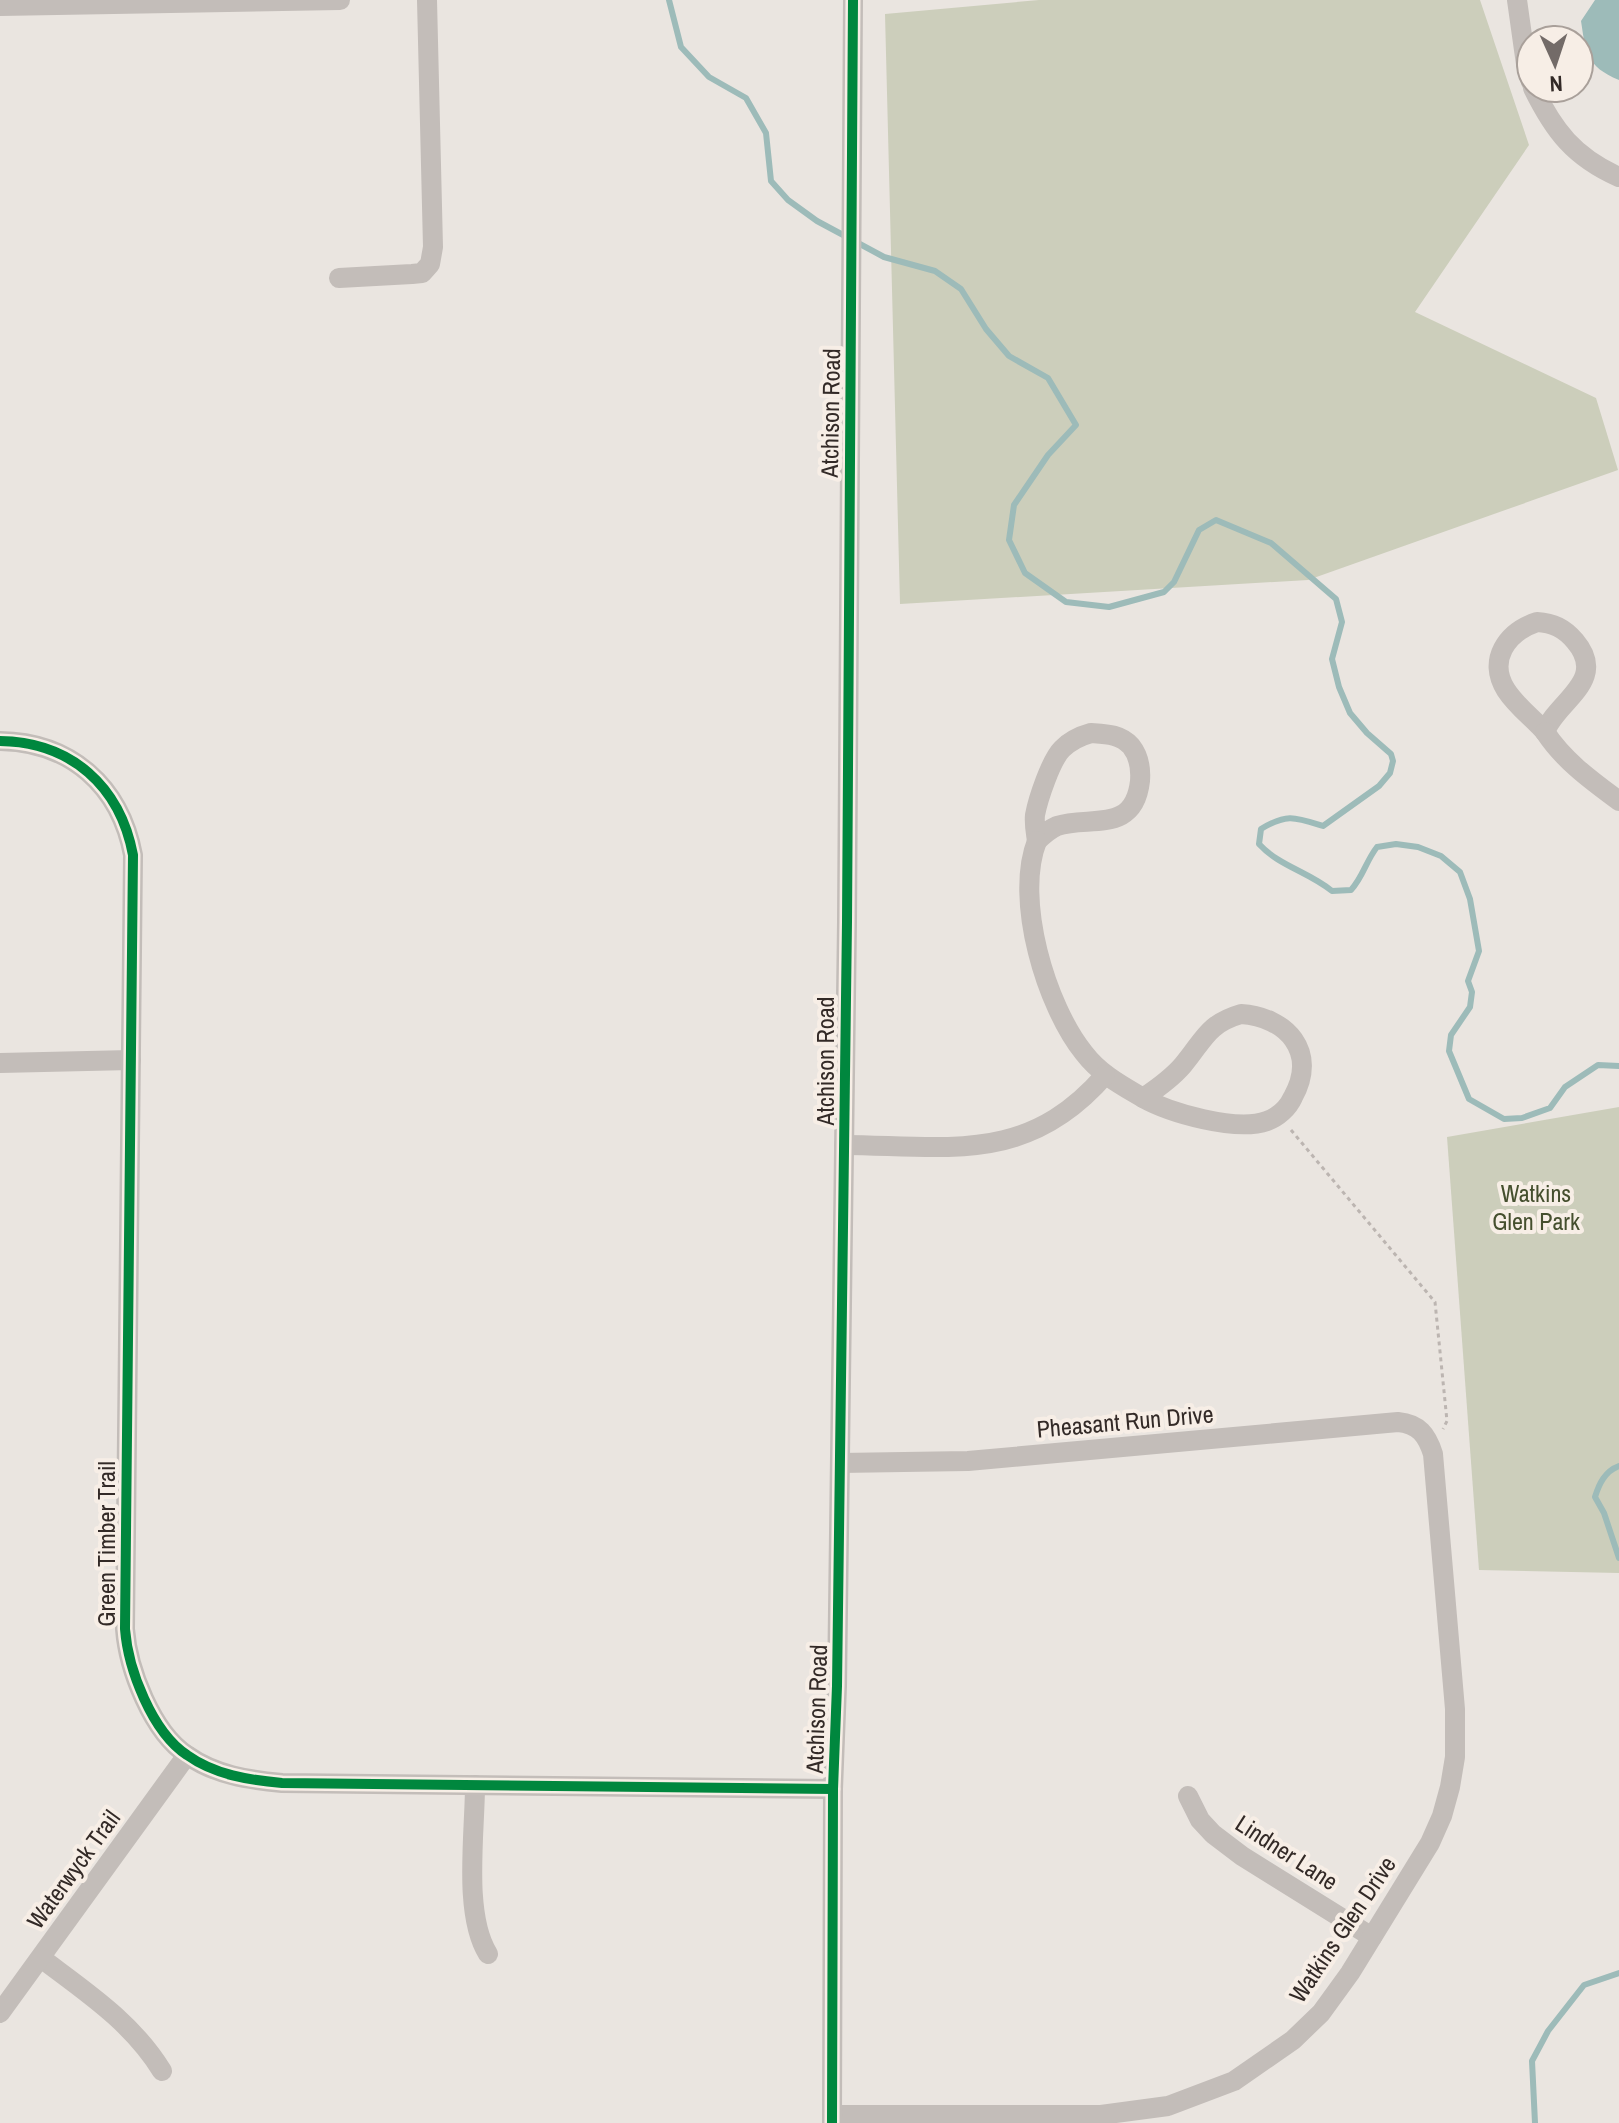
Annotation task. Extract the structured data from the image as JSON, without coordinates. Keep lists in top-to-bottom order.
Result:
{
  "streets": {
    "street": [
      "Atchison Road",
      "Pheasant Run Drive",
      "Green Timber Trail",
      "Lindner Lane",
      "Waterwyck Trail",
      "Watkins Glen Drive"
    ]
  },
  "crossings": [
    ["Atchison Road", "Pheasant Run Drive"],
    ["Atchison Road", "Green Timber Trail"],
    ["Atchison Road", "Watkins Glen Drive"],
    ["Pheasant Run Drive", "Watkins Glen Drive"],
    ["Green Timber Trail", "Waterwyck Trail"],
    ["Lindner Lane", "Watkins Glen Drive"]
  ],
  "parks": ["Watkins Glen Park"],
  "north": "bottom"
}
